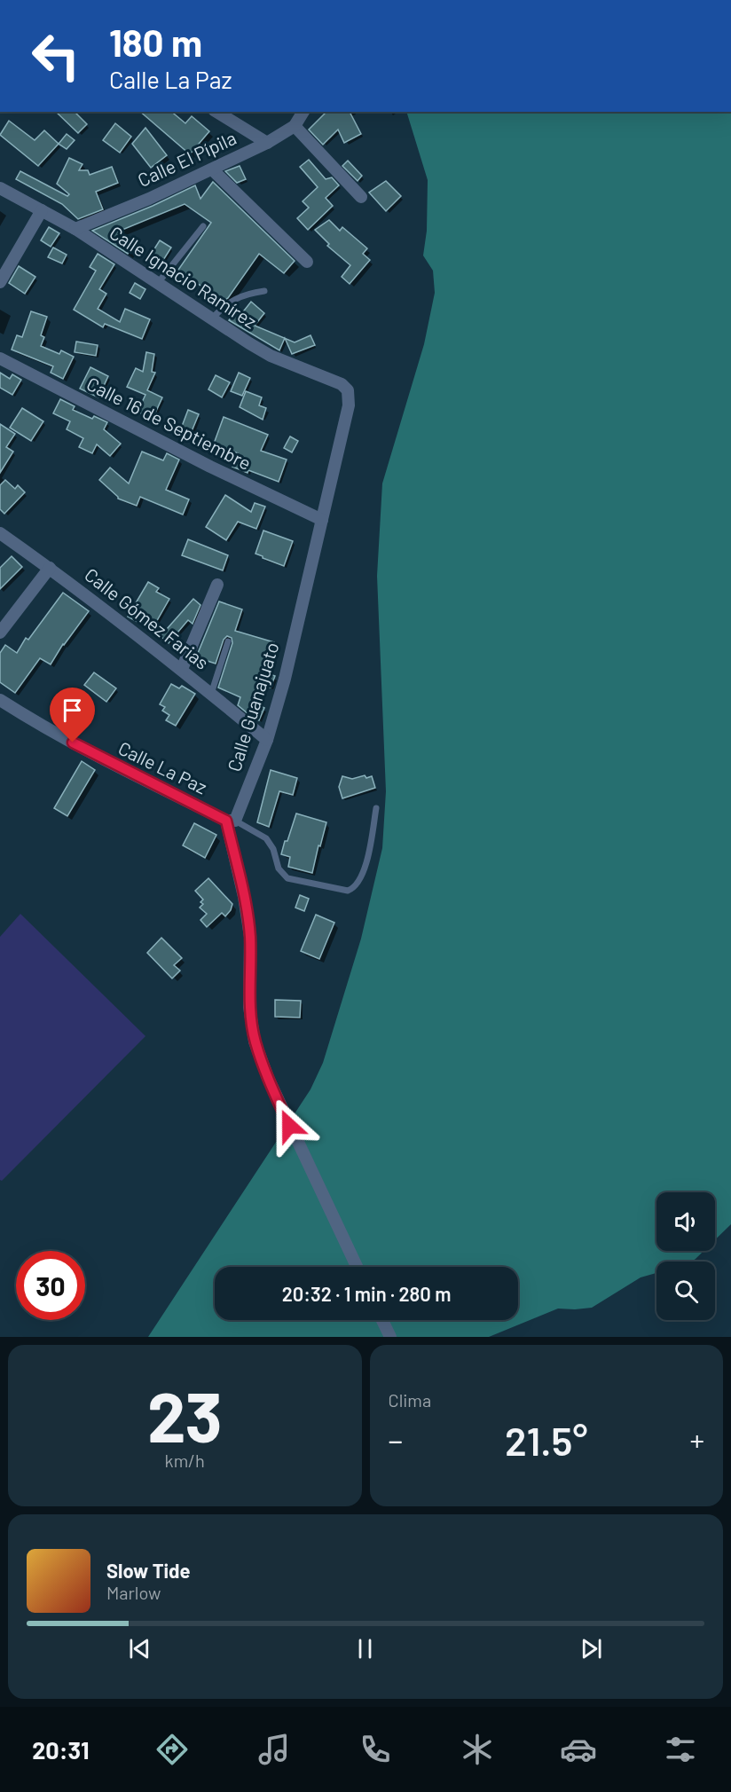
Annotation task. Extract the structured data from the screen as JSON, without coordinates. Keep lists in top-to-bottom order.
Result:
{
  "streets": {
    "street": [
      "Calle El Pípila",
      "Calle Ignacio Ramírez",
      "Calle 16 de Septiembre",
      "Calle Gómez Farias",
      "Calle Guanajuato",
      "Calle La Paz"
    ]
  },
  "crossings": [
    ["Calle El Pípila", "Calle Ignacio Ramírez"],
    ["Calle Ignacio Ramírez", "Calle Guanajuato"],
    ["Calle 16 de Septiembre", "Calle Guanajuato"],
    ["Calle Gómez Farias", "Calle Guanajuato"],
    ["Calle Guanajuato", "Calle La Paz"]
  ],
  "page": {
    "turn": ["180 m", "Calle La Paz"],
    "limit": "30",
    "trip": "20:32 · 1 min · 280 m",
    "tile": [
      ["23", "km/h"],
      "Clima"
    ],
    "heat": ["−", "21.5°", "+"],
    "song": ["Slow Tide", "Marlow"],
    "tabs": "20:31"
  }
}
